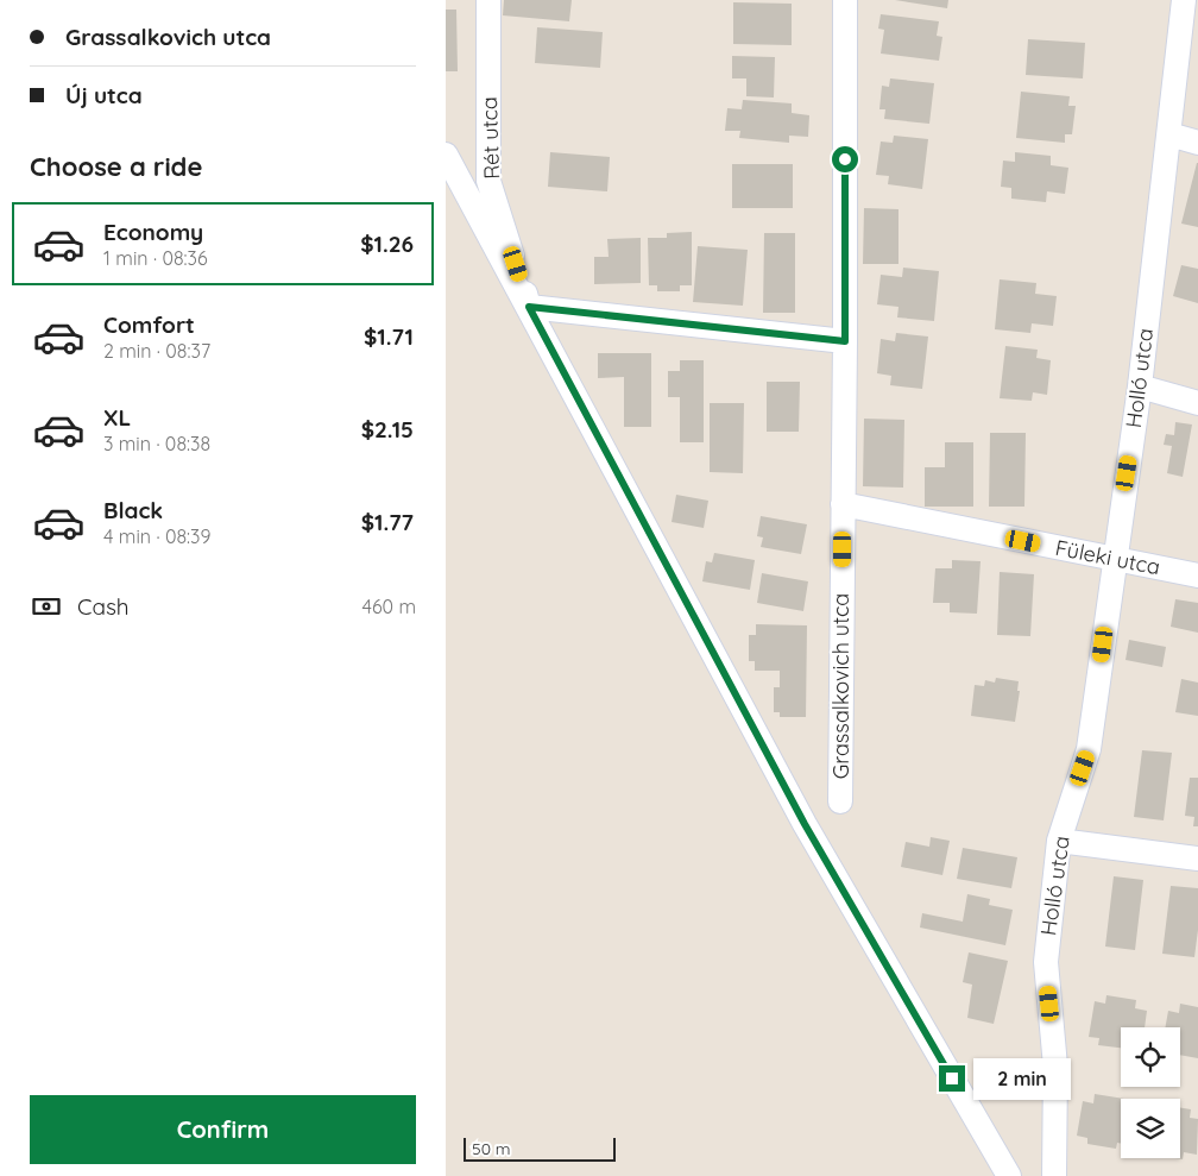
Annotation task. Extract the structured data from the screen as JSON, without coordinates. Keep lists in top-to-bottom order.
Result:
{
  "streets": {
    "street": [
      "Rét utca",
      "Holló utca",
      "Füleki utca",
      "Grassalkovich utca"
    ]
  },
  "crossings": [
    ["Holló utca", "Füleki utca"],
    ["Füleki utca", "Grassalkovich utca"]
  ],
  "scale_bar": "50 m",
  "page": {
    "banner": ["Grassalkovich utca", "Új utca"],
    "heading": "Choose a ride",
    "list": [
      {
        "name": "Economy",
        "note": "1 min · 08:36",
        "value": "$1.26"
      },
      {
        "name": "Comfort",
        "note": "2 min · 08:37",
        "value": "$1.71"
      },
      {
        "name": "XL",
        "note": "3 min · 08:38",
        "value": "$2.15"
      },
      {
        "name": "Black",
        "note": "4 min · 08:39",
        "value": "$1.77"
      }
    ],
    "pay": ["Cash", "460 m"],
    "bubble": "2 min",
    "buttons": "Confirm",
    "scale": "50 m"
  }
}
